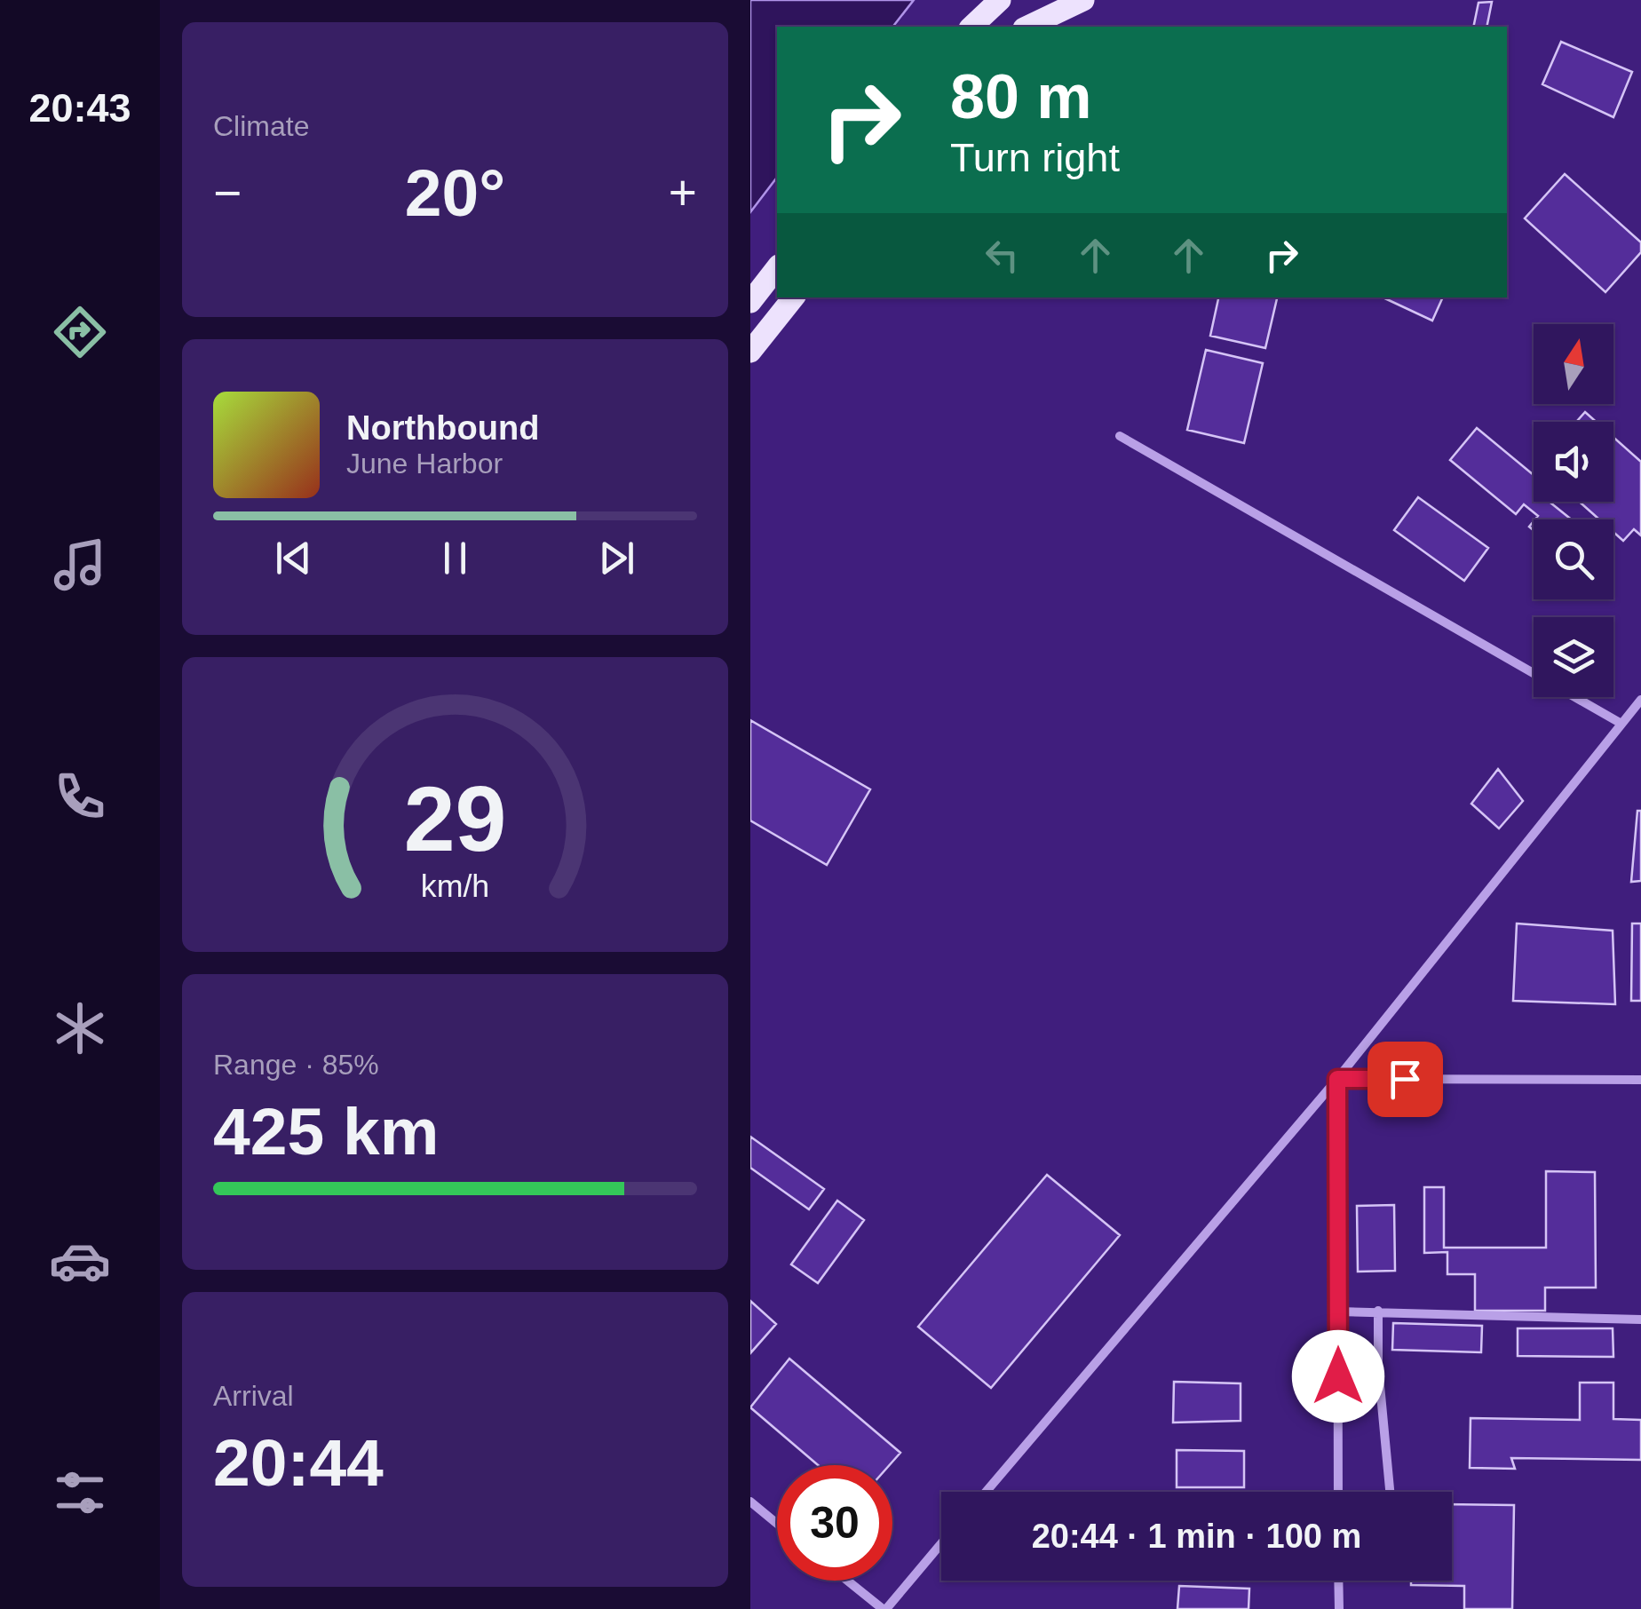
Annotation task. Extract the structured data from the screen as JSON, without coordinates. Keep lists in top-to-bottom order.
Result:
{
  "north": "top",
  "page": {
    "tabs": "20:43",
    "tile": [
      "Climate",
      ["Range · 85%", "425 km"],
      ["Arrival", "20:44"]
    ],
    "turn": ["80 m", "Turn right"],
    "heat": ["−", "20°", "+"],
    "song": ["Northbound", "June Harbor"],
    "limit": "30",
    "trip": "20:44 · 1 min · 100 m",
    "gauge": ["29", "km/h"]
  }
}
